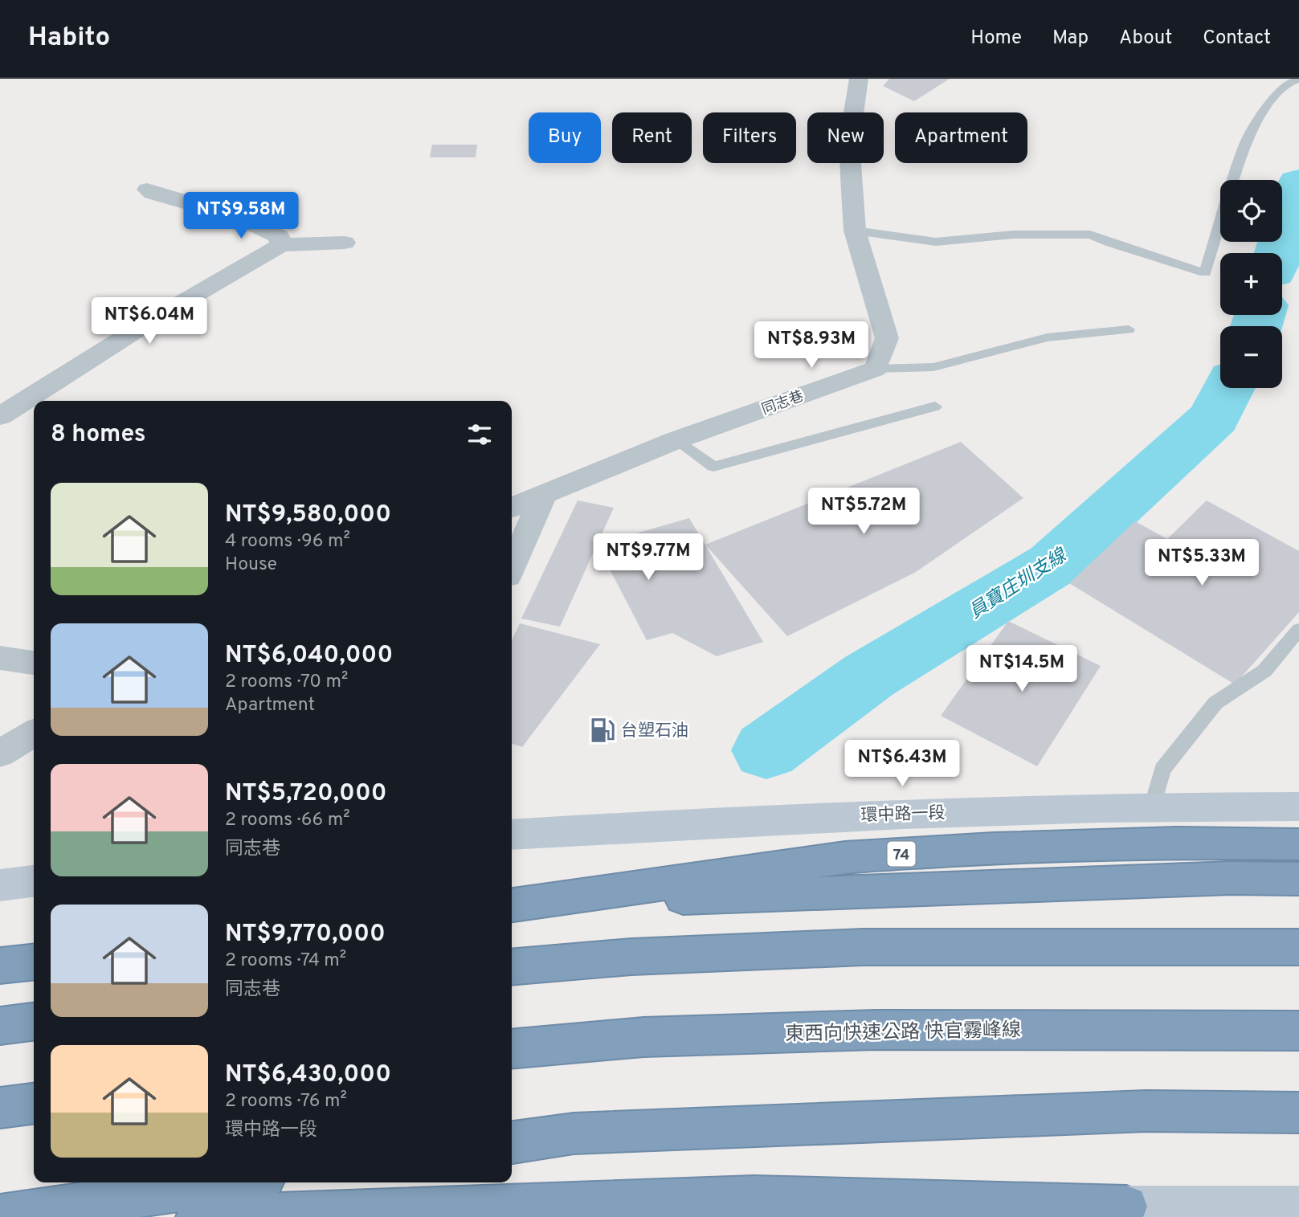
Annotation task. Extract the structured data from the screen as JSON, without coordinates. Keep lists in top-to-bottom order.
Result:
{
  "streets": {
    "highway": ["74", "東西向快速公路 快官霧峰線"],
    "street": ["同志巷", "環中路一段"]
  },
  "water": ["員寶庄圳支線"],
  "places": {
    "fuel station": ["台塑石油"]
  },
  "page": {
    "header": "Habito",
    "nav": [
      "Home",
      "Map",
      "About",
      "Contact"
    ],
    "chip": [
      "Buy",
      "Rent",
      "Filters",
      "New",
      "Apartment"
    ],
    "map_buttons": ["+", "−"],
    "price": [
      "NT$9.58M",
      "NT$6.04M",
      "NT$8.93M",
      "NT$5.72M",
      "NT$9.77M",
      "NT$5.33M",
      "NT$14.5M",
      "NT$6.43M"
    ],
    "heading": "8 homes",
    "list": [
      {
        "name": "NT$9,580,000",
        "note": "4 rooms · 96 m² · House"
      },
      {
        "name": "NT$6,040,000",
        "note": "2 rooms · 70 m² · Apartment"
      },
      {
        "name": "NT$5,720,000",
        "note": "2 rooms · 66 m² · 同志巷"
      },
      {
        "name": "NT$9,770,000",
        "note": "2 rooms · 74 m² · 同志巷"
      },
      {
        "name": "NT$6,430,000",
        "note": "2 rooms · 76 m² · 環中路一段"
      }
    ]
  }
}
